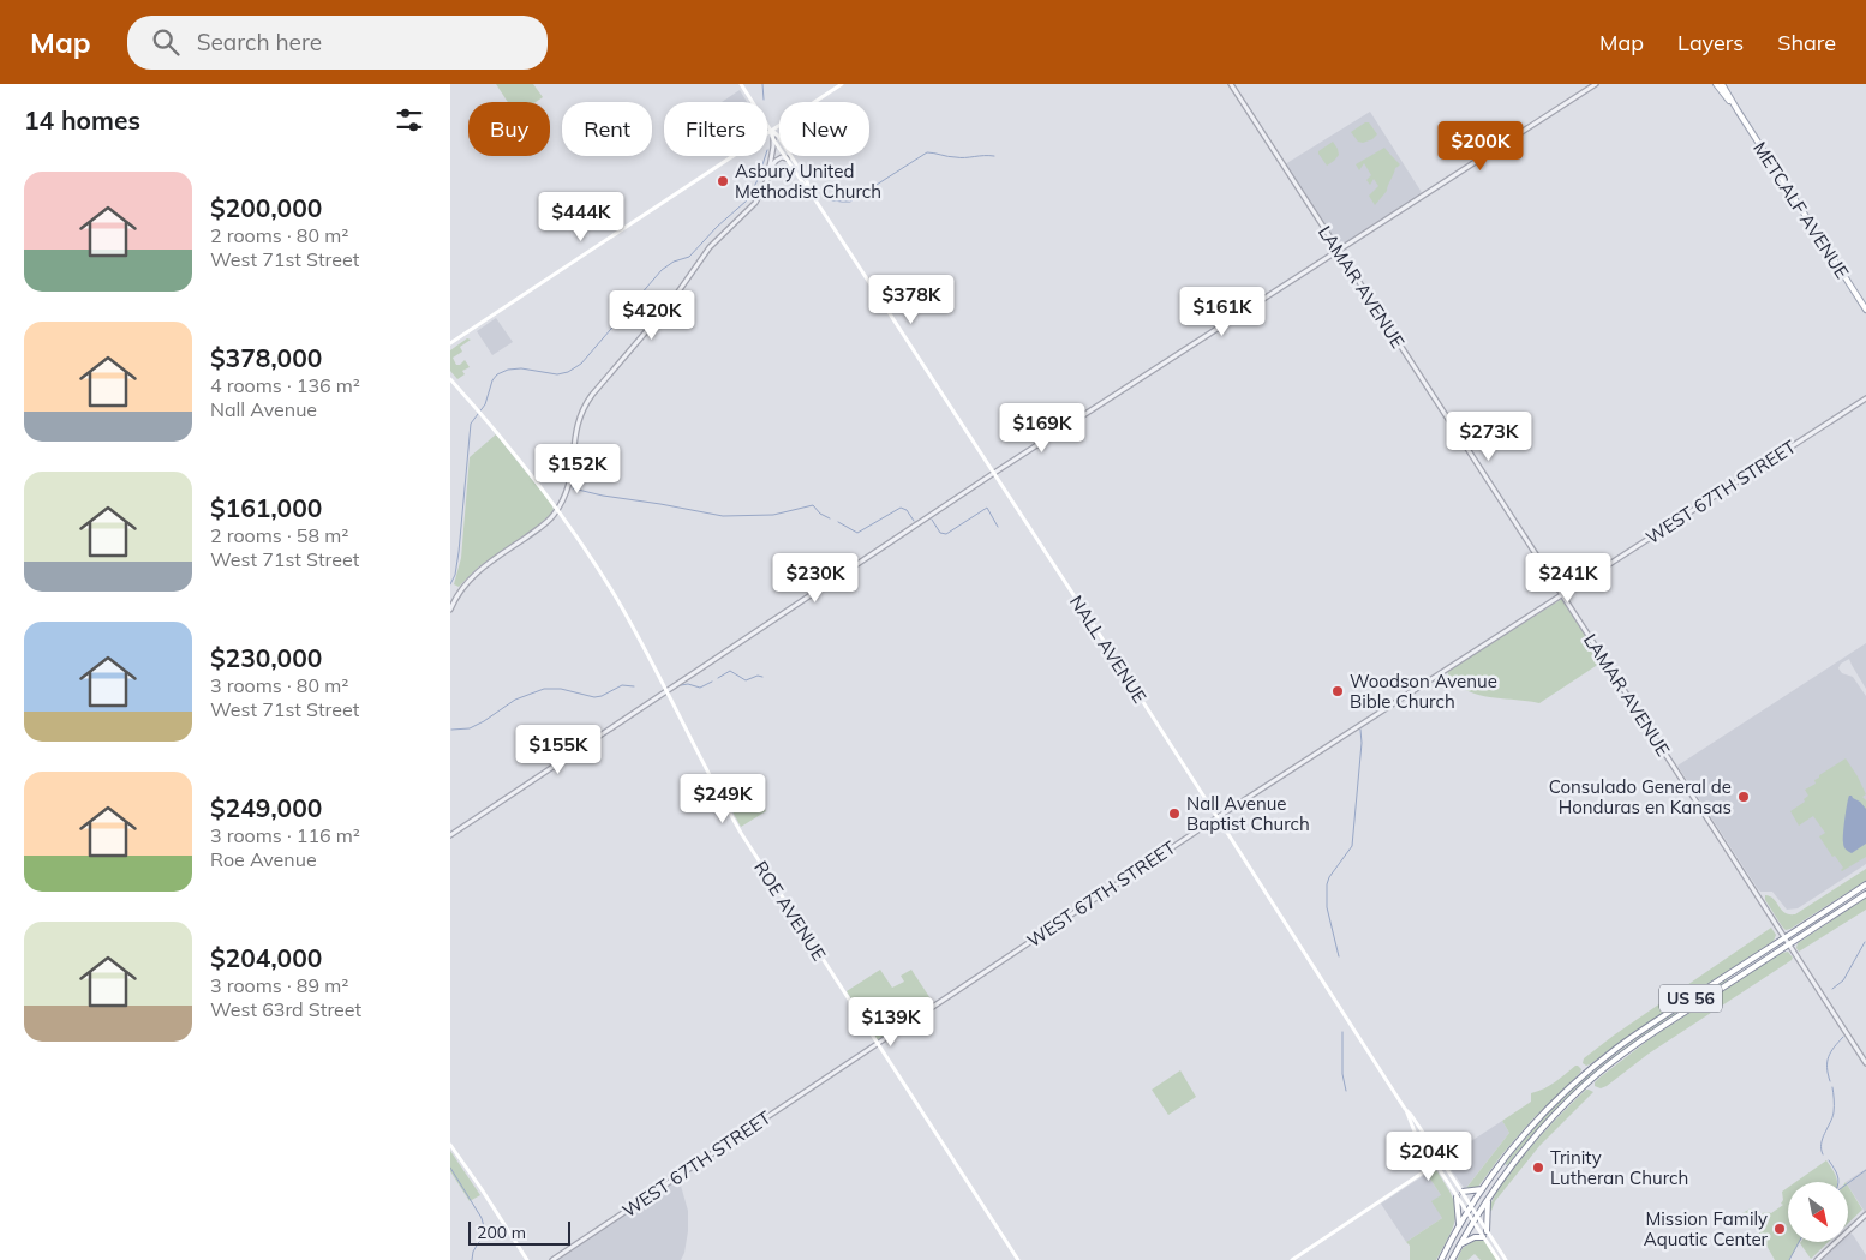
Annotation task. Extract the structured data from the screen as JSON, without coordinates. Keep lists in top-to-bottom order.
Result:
{
  "streets": {
    "main road": [
      "METCALF AVENUE",
      "NALL AVENUE",
      "ROE AVENUE",
      "US 56"
    ],
    "street": ["LAMAR AVENUE", "WEST 67TH STREET"]
  },
  "crossings": [
    ["LAMAR AVENUE", "WEST 67TH STREET"],
    ["LAMAR AVENUE", "US 56"],
    ["WEST 67TH STREET", "NALL AVENUE"],
    ["WEST 67TH STREET", "ROE AVENUE"],
    ["NALL AVENUE", "US 56"]
  ],
  "places": [
    "Asbury United Methodist Church",
    "Woodson Avenue Bible Church",
    "Consulado General de Honduras en Kansas",
    "Nall Avenue Baptist Church",
    "Trinity Lutheran Church",
    "Mission Family Aquatic Center"
  ],
  "scale_bar": "200 m",
  "north": "bottom right",
  "page": {
    "header": "Map",
    "search": "Search here",
    "nav": ["Map", "Layers", "Share"],
    "heading": "14 homes",
    "chip": [
      "Buy",
      "Rent",
      "Filters",
      "New"
    ],
    "price": [
      "$200K",
      "$444K",
      "$378K",
      "$161K",
      "$420K",
      "$169K",
      "$273K",
      "$152K",
      "$230K",
      "$241K",
      "$155K",
      "$249K",
      "$139K",
      "$204K"
    ],
    "list": [
      {
        "name": "$200,000",
        "note": "2 rooms · 80 m² · West 71st Street"
      },
      {
        "name": "$378,000",
        "note": "4 rooms · 136 m² · Nall Avenue"
      },
      {
        "name": "$161,000",
        "note": "2 rooms · 58 m² · West 71st Street"
      },
      {
        "name": "$230,000",
        "note": "3 rooms · 80 m² · West 71st Street"
      },
      {
        "name": "$249,000",
        "note": "3 rooms · 116 m² · Roe Avenue"
      },
      {
        "name": "$204,000",
        "note": "3 rooms · 89 m² · West 63rd Street"
      }
    ],
    "scale": "200 m"
  }
}
